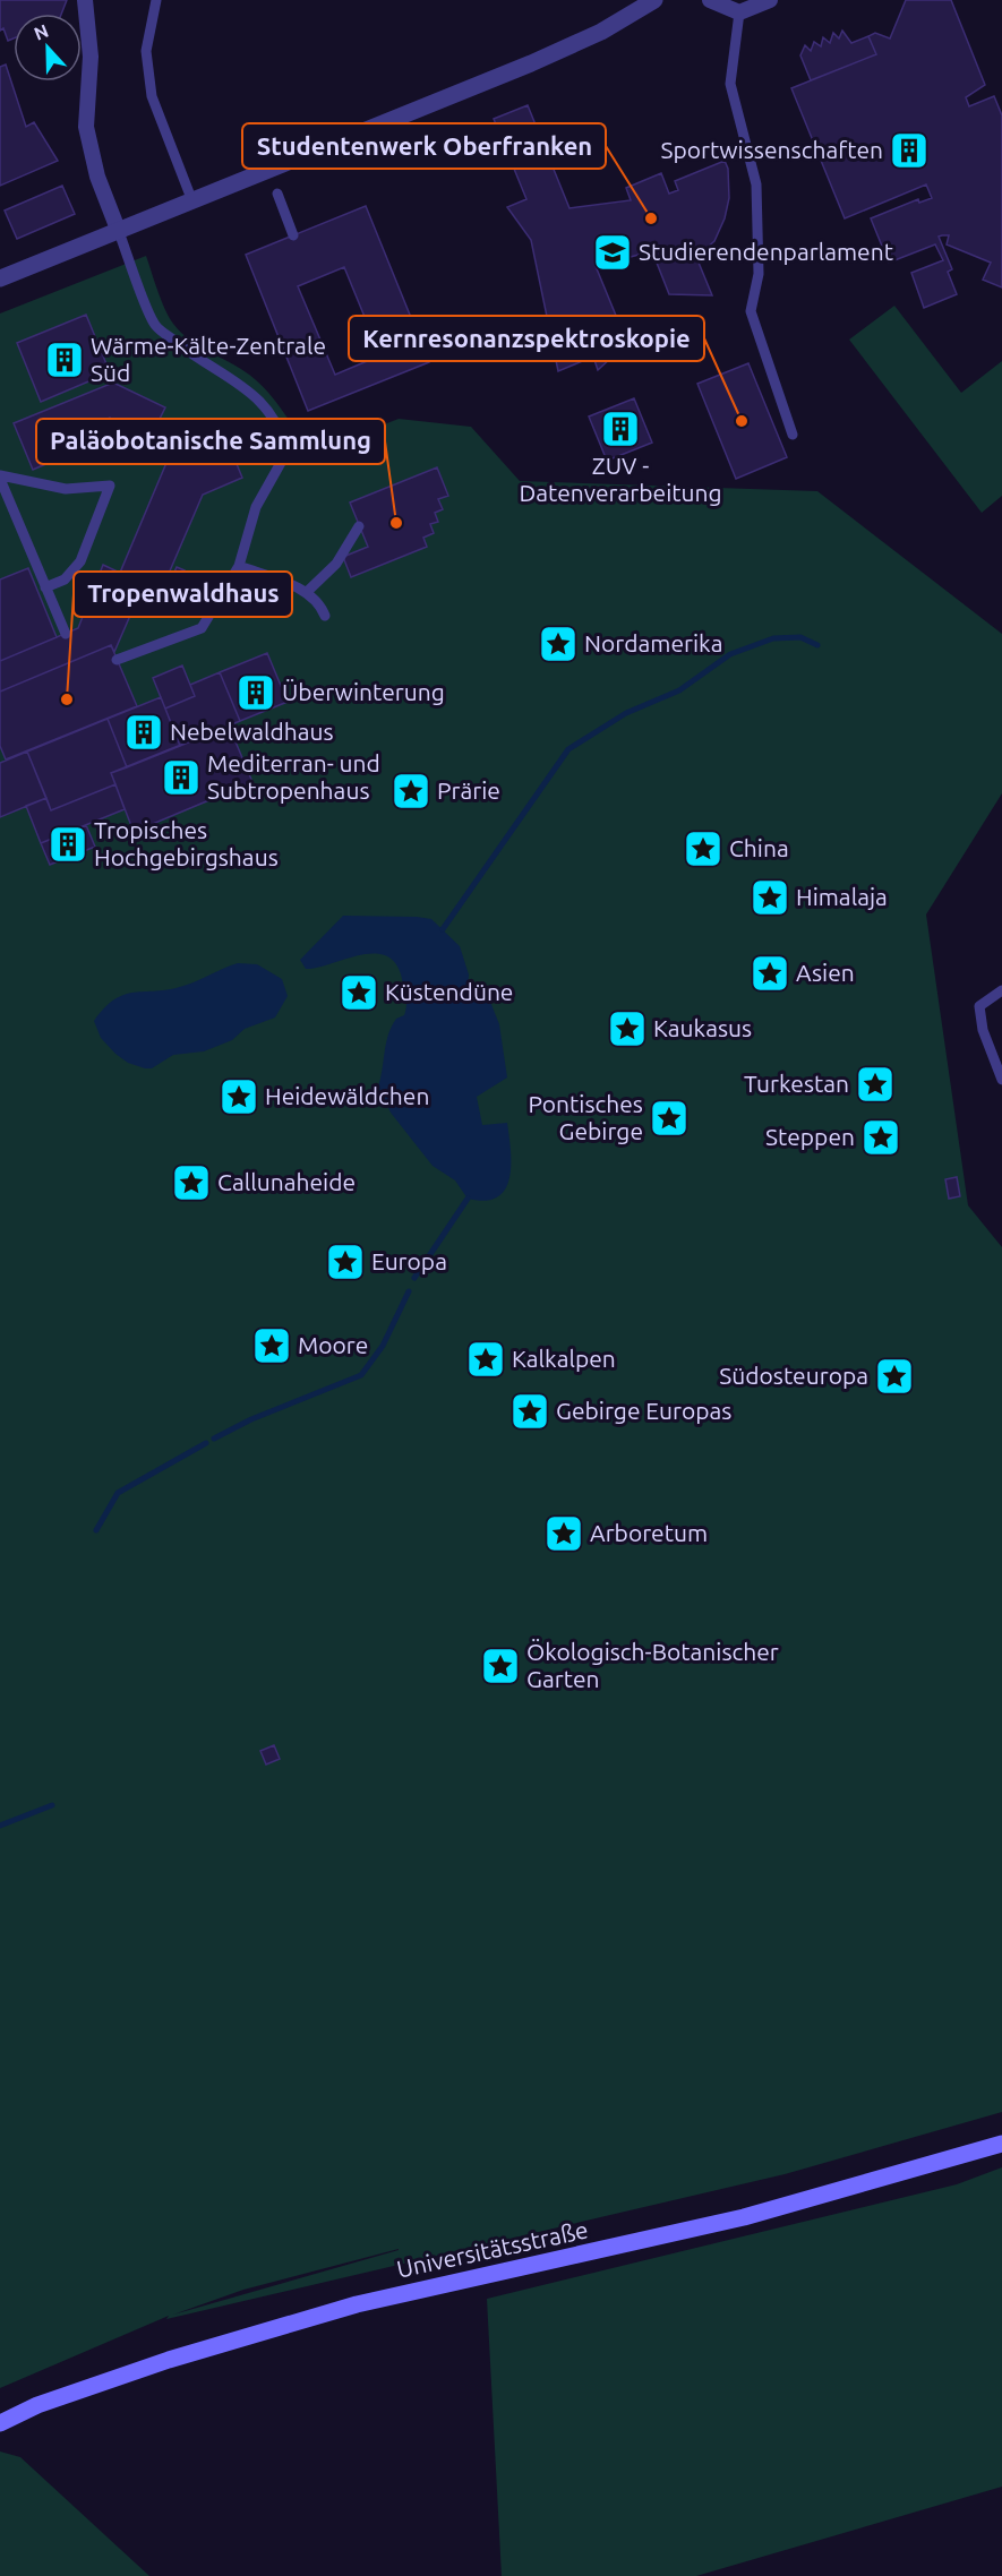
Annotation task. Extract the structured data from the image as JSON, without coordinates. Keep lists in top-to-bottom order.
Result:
{
  "streets": {
    "main road": ["Universitätsstraße"]
  },
  "places": {
    "building": [
      "Sportwissenschaften",
      "Wärme-Kälte-Zentrale Süd",
      "ZUV - Datenverarbeitung",
      "Überwinterung",
      "Nebelwaldhaus",
      "Mediterran- und Subtropenhaus",
      "Tropisches Hochgebirgshaus"
    ],
    "other": [
      "Studentenwerk Oberfranken",
      "Kernresonanzspektroskopie",
      "Paläobotanische Sammlung",
      "Tropenwaldhaus"
    ],
    "school or university": ["Studierendenparlament"],
    "place": [
      "Nordamerika",
      "Prärie",
      "China",
      "Himalaja",
      "Asien",
      "Küstendüne",
      "Kaukasus",
      "Turkestan",
      "Heidewäldchen",
      "Pontisches Gebirge",
      "Steppen",
      "Callunaheide",
      "Europa",
      "Moore",
      "Kalkalpen",
      "Südosteuropa",
      "Gebirge Europas",
      "Arboretum",
      "Ökologisch-Botanischer Garten"
    ]
  },
  "north": "top"
}
